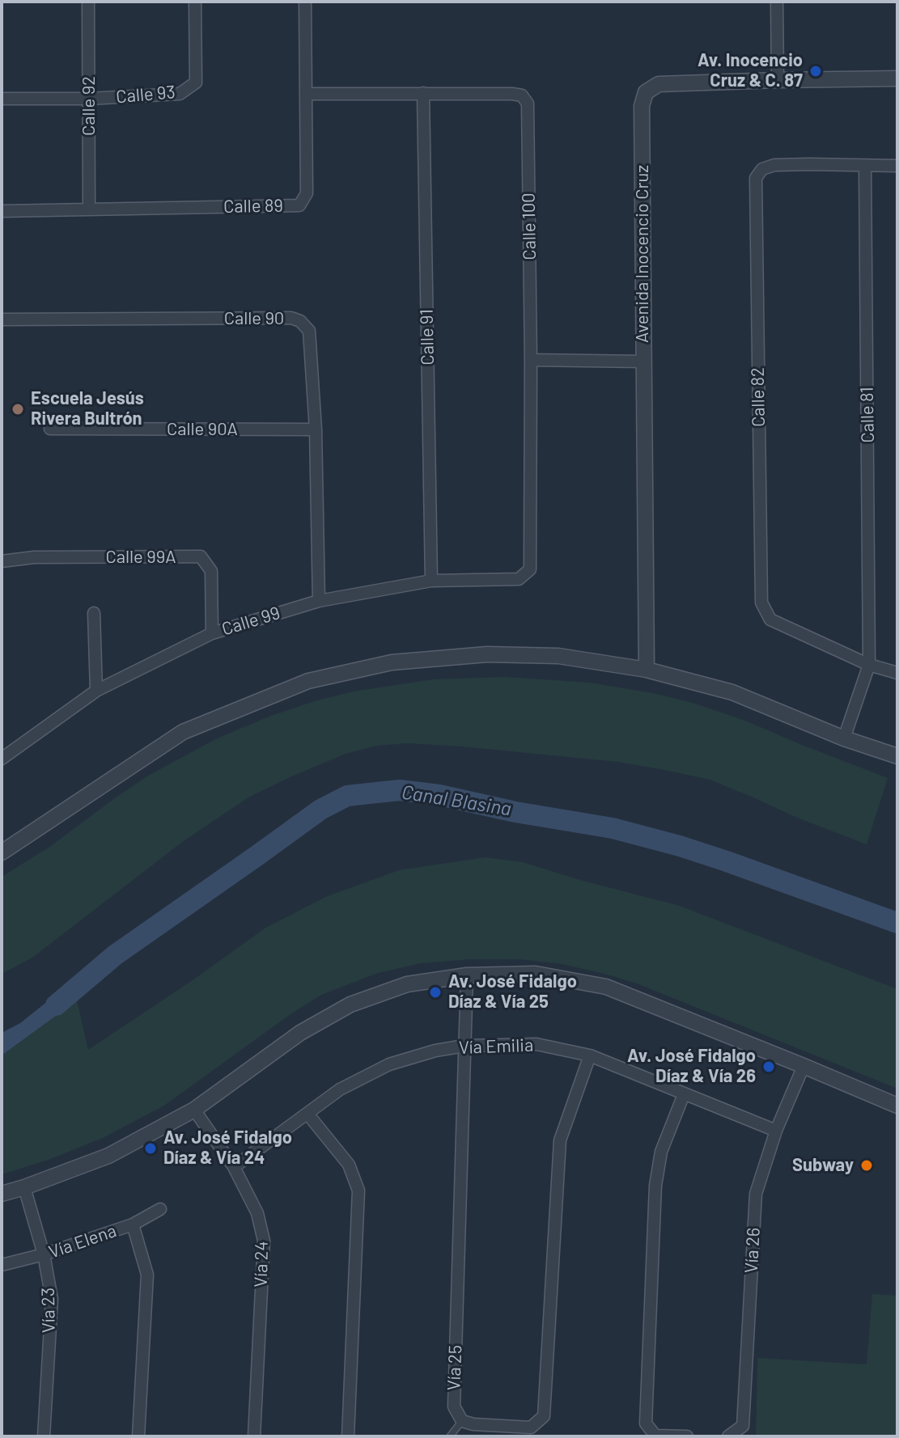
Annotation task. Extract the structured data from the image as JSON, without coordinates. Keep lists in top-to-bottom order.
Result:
{
  "streets": {
    "street": [
      "Calle 93",
      "Calle 92",
      "Calle 89",
      "Calle 100",
      "Avenida Inocencio Cruz",
      "Calle 90",
      "Calle 91",
      "Calle 82",
      "Calle 81",
      "Calle 90A",
      "Calle 99A",
      "Calle 99",
      "Vía Emilia",
      "Vía Elena",
      "Vía 26",
      "Vía 24",
      "Vía 23",
      "Vía 25"
    ]
  },
  "crossings": [
    ["Calle 93", "Calle 92"],
    ["Calle 92", "Calle 89"],
    ["Calle 100", "Calle 91"],
    ["Calle 100", "Calle 99"],
    ["Calle 90", "Calle 90A"],
    ["Calle 90", "Calle 99"],
    ["Calle 91", "Calle 99"],
    ["Calle 82", "Calle 81"],
    ["Calle 99A", "Calle 99"],
    ["Vía Emilia", "Vía 26"],
    ["Vía Emilia", "Vía 24"],
    ["Vía Emilia", "Vía 25"],
    ["Vía Elena", "Vía 23"]
  ],
  "water": ["Canal Blasina"],
  "places": [
    "Av. Inocencio Cruz & C. 87",
    "Escuela Jesús Rivera Bultrón",
    "Av. José Fidalgo Díaz & Vía 25",
    "Av. José Fidalgo Díaz & Vía 26",
    "Av. José Fidalgo Díaz & Vía 24",
    "Subway"
  ]
}
